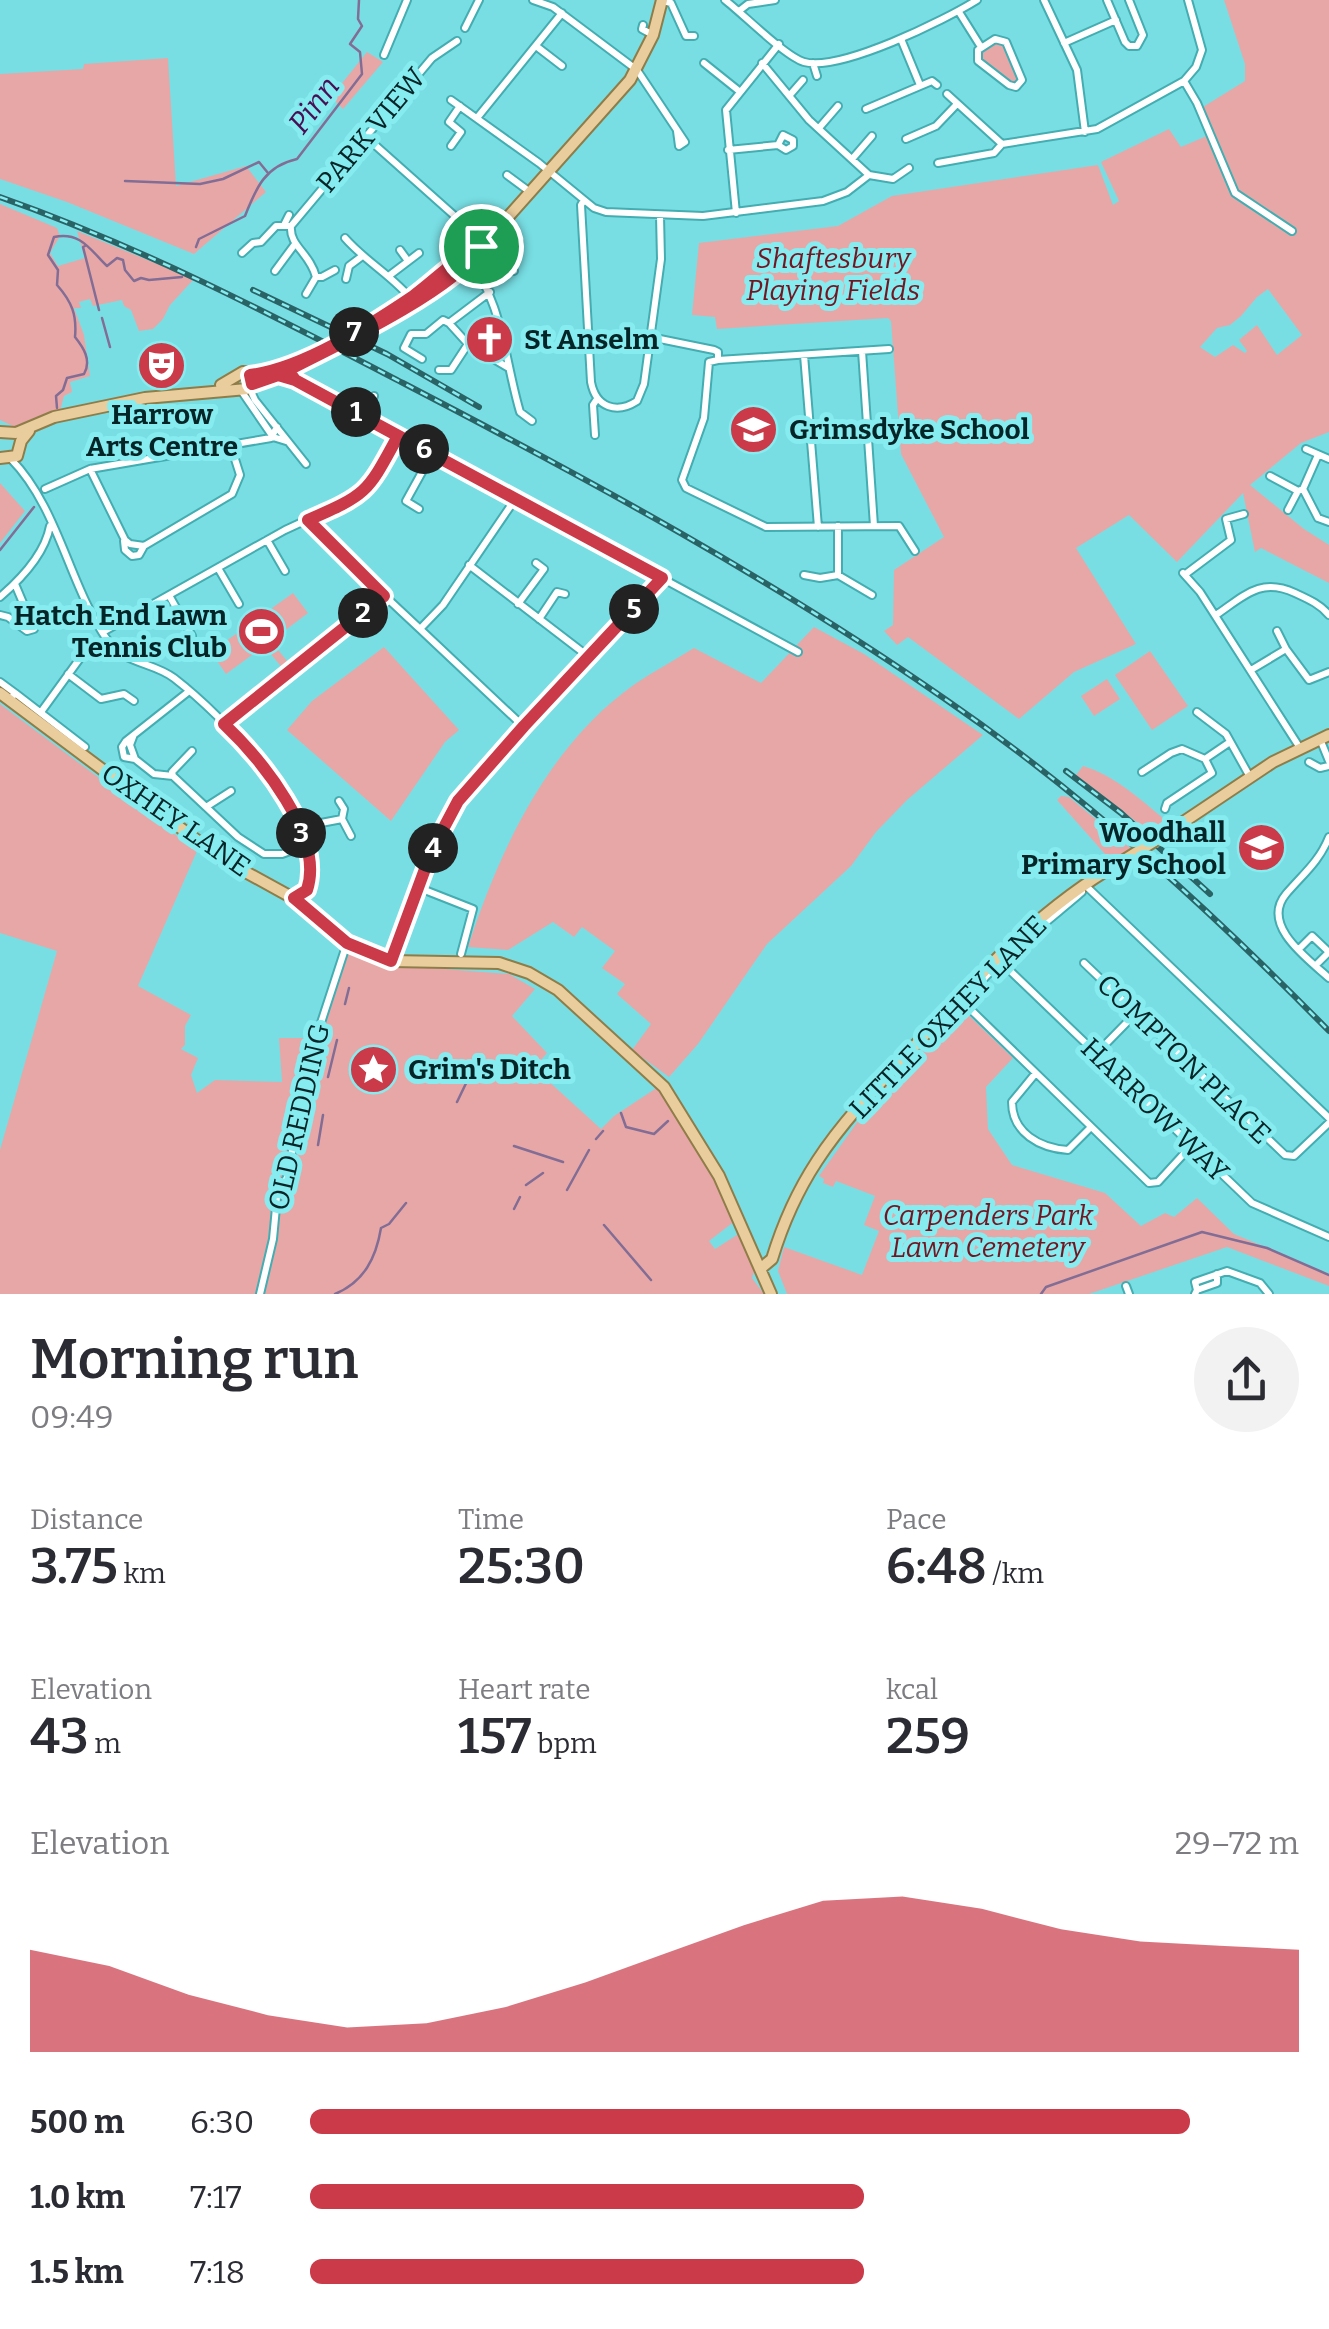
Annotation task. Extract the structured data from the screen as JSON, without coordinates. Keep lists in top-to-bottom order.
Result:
{
  "streets": {
    "main road": ["OXHEY LANE", "LITTLE OXHEY LANE"],
    "street": [
      "PARK VIEW",
      "COMPTON PLACE",
      "HARROW WAY",
      "OLD REDDING"
    ]
  },
  "crossings": [
    ["OXHEY LANE", "LITTLE OXHEY LANE"],
    ["OXHEY LANE", "OLD REDDING"],
    ["LITTLE OXHEY LANE", "HARROW WAY"]
  ],
  "water": ["Pinn"],
  "parks": ["Shaftesbury Playing Fields", "Carpenders Park Lawn Cemetery"],
  "places": {
    "church": ["St Anselm"],
    "theatre": ["Harrow Arts Centre"],
    "school or university": ["Grimsdyke School", "Woodhall Primary School"],
    "sports": ["Hatch End Lawn Tennis Club"],
    "place": ["Grim's Ditch"]
  },
  "page": {
    "pins": [
      "7",
      "1",
      "6",
      "5",
      "2",
      "3",
      "4"
    ],
    "heading": ["Morning run", "09:49"],
    "stats": [
      ["Distance", "3.75 km"],
      ["Time", "25:30"],
      ["Pace", "6:48 /km"],
      ["Elevation", "43 m"],
      ["Heart rate", "157 bpm"],
      ["kcal", "259"]
    ],
    "chart": ["Elevation", "29–72 m"],
    "list": [
      {
        "name": "500 m",
        "note": "6:30"
      },
      {
        "name": "1.0 km",
        "note": "7:17"
      },
      {
        "name": "1.5 km",
        "note": "7:18"
      }
    ]
  }
}
